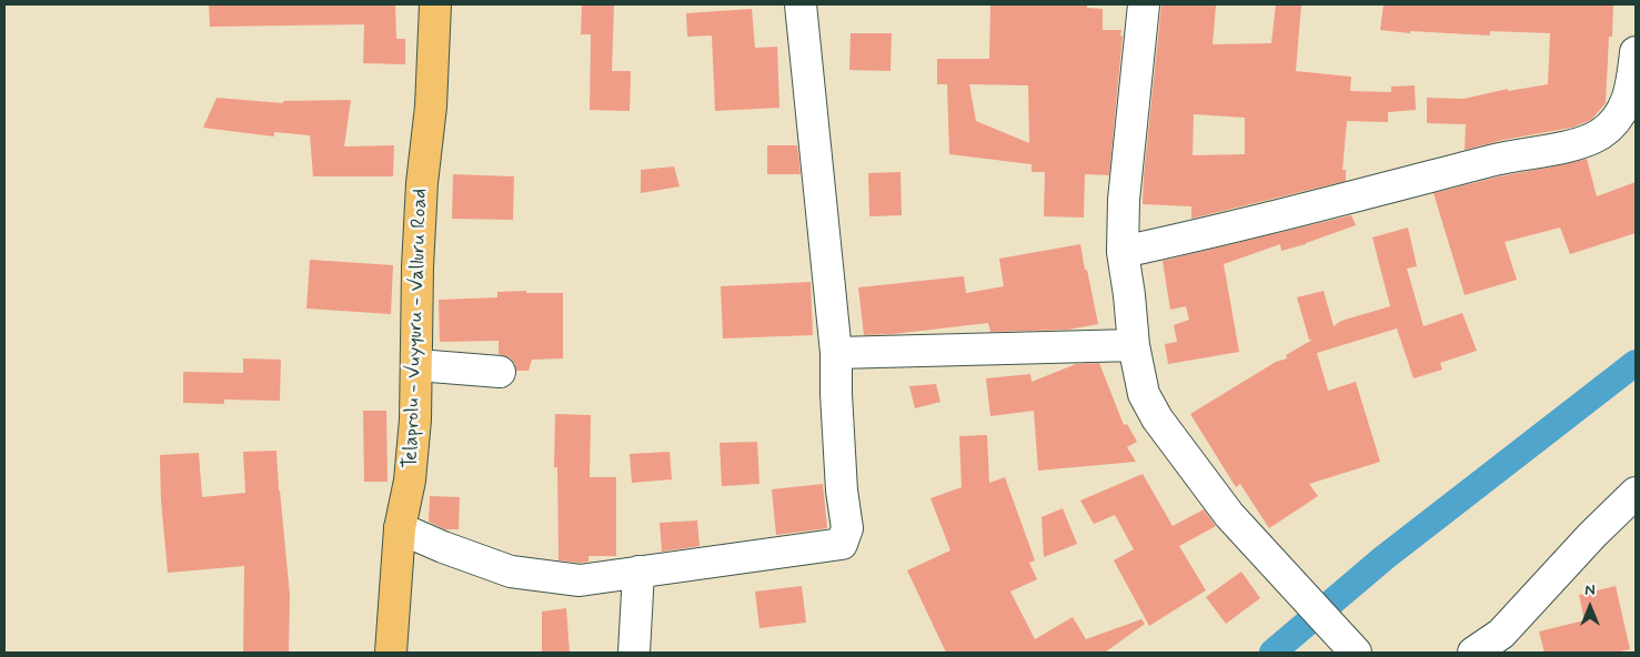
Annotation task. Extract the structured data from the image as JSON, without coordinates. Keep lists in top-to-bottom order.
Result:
{
  "streets": {
    "main road": ["Telaprolu - Vuyyuru - Valluru Road"]
  },
  "north": "top"
}
